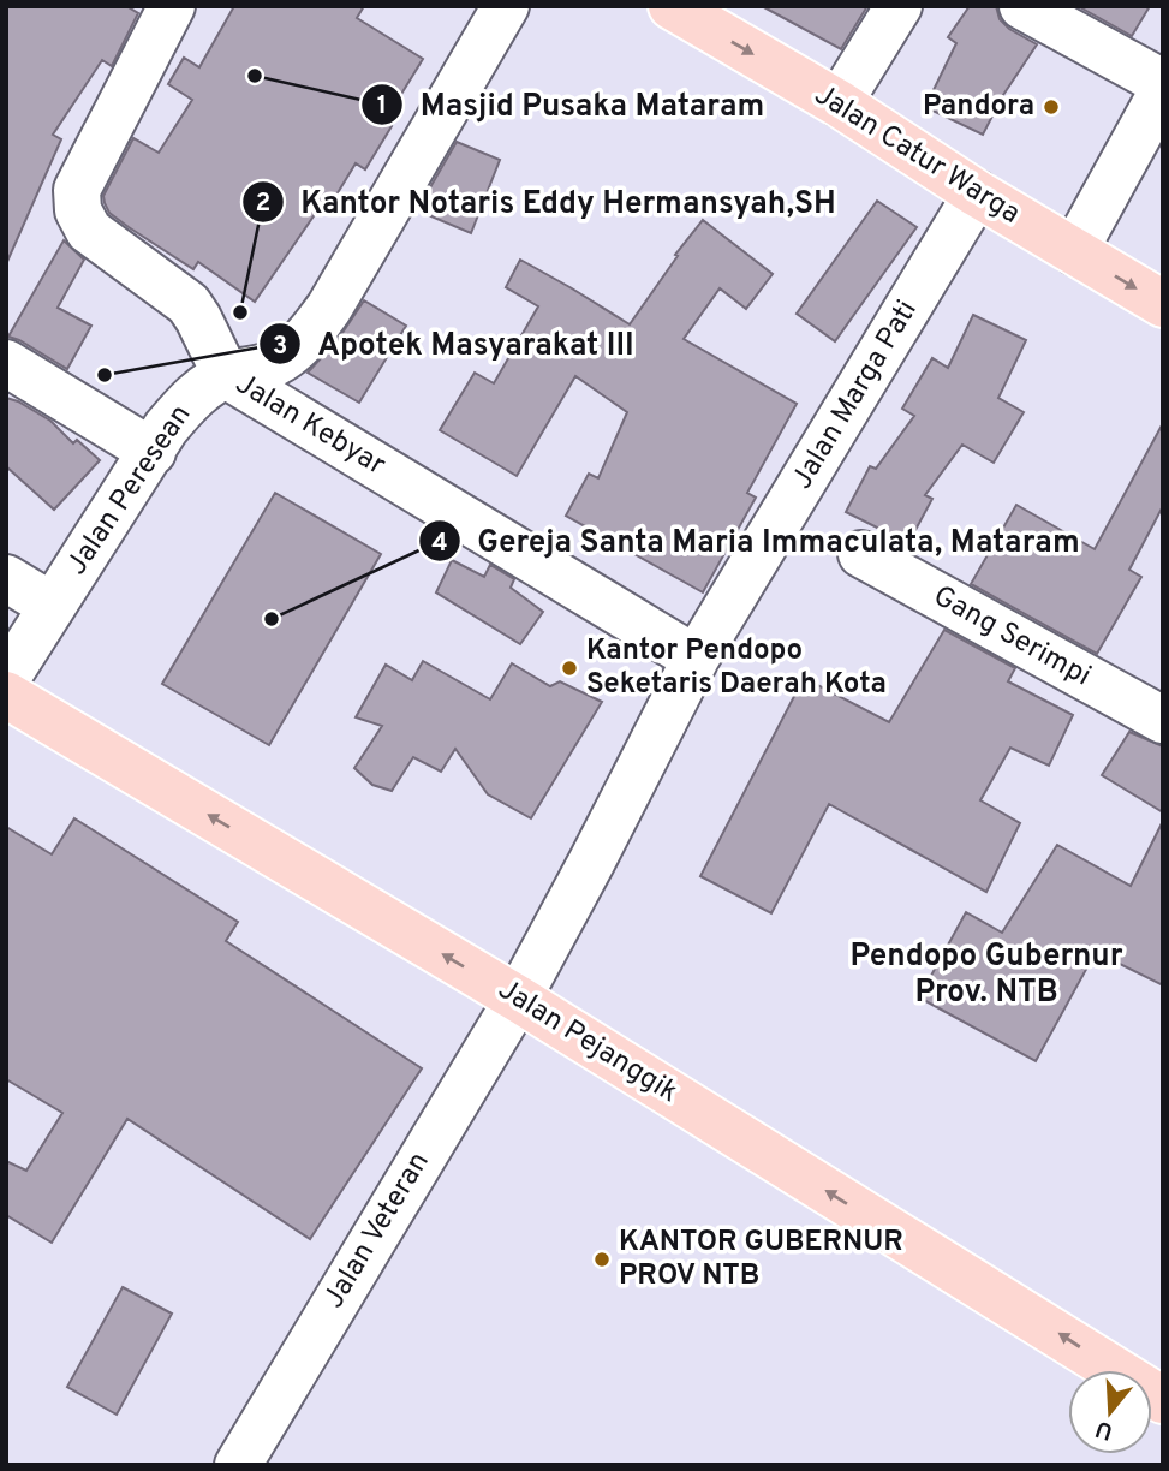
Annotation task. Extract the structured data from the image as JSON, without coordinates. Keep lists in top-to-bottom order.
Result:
{
  "streets": {
    "main road": ["Jalan Catur Warga", "Jalan Pejanggik"],
    "street": [
      "Jalan Marga Pati",
      "Jalan Kebyar",
      "Jalan Peresean",
      "Gang Serimpi",
      "Jalan Veteran"
    ]
  },
  "crossings": [
    ["Jalan Catur Warga", "Jalan Marga Pati"],
    ["Jalan Marga Pati", "Jalan Kebyar"],
    ["Jalan Marga Pati", "Jalan Pejanggik"],
    ["Jalan Marga Pati", "Jalan Veteran"],
    ["Jalan Kebyar", "Jalan Peresean"],
    ["Jalan Pejanggik", "Jalan Veteran"]
  ],
  "one_way": ["Jalan Catur Warga", "Jalan Pejanggik"],
  "districts": ["Pendopo Gubernur Prov. NTB"],
  "places": [
    "Masjid Pusaka Mataram",
    "Pandora",
    "Kantor Notaris Eddy Hermansyah,SH",
    "Apotek Masyarakat III",
    "Gereja Santa Maria Immaculata, Mataram",
    "Kantor Pendopo Seketaris Daerah Kota",
    "KANTOR GUBERNUR PROV NTB"
  ],
  "north": "bottom"
}
